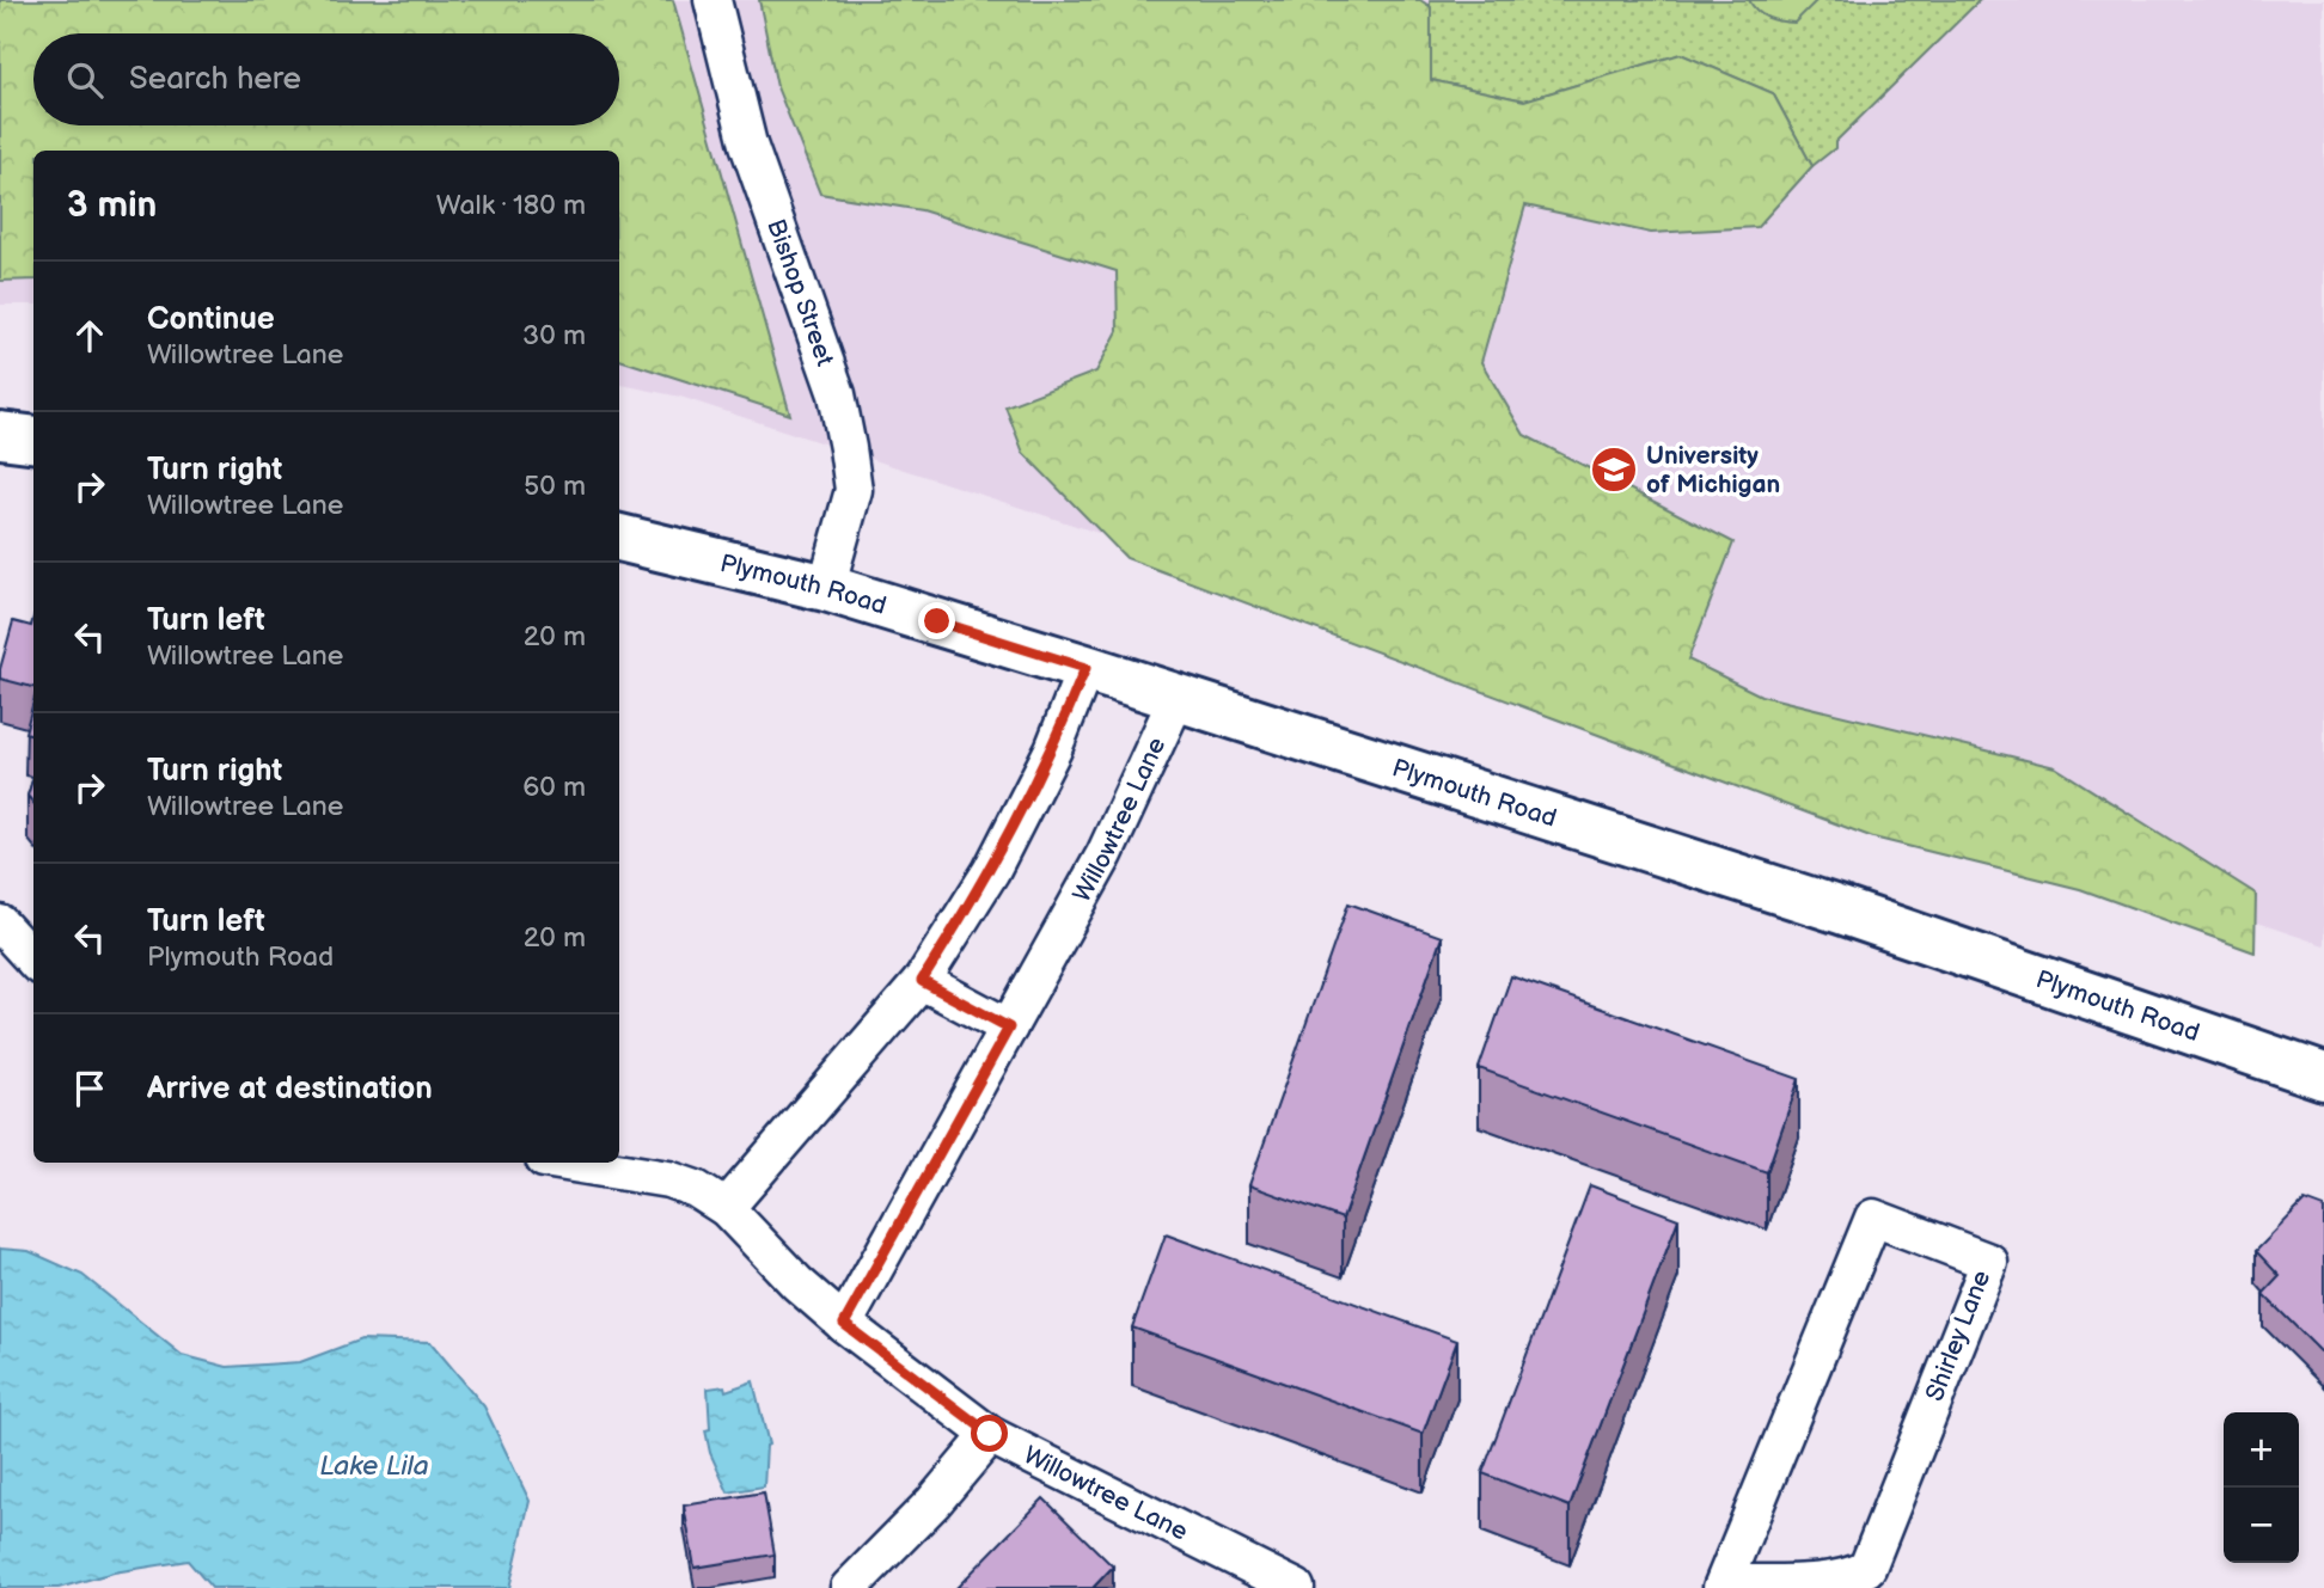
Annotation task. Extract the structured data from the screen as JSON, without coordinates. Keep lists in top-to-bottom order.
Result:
{
  "streets": {
    "main road": ["Plymouth Road"],
    "street": ["Bishop Street", "Willowtree Lane", "Shirley Lane"]
  },
  "crossings": [
    ["Bishop Street", "Plymouth Road"],
    ["Plymouth Road", "Willowtree Lane"]
  ],
  "water": ["Lake Lila"],
  "places": {
    "school or university": ["University of Michigan"]
  },
  "page": {
    "search": "Search here",
    "heading": ["3 min", "Walk · 180 m"],
    "list": [
      ["Continue", "Willowtree Lane", "30 m"],
      ["Turn right", "Willowtree Lane", "50 m"],
      ["Turn left", "Willowtree Lane", "20 m"],
      ["Turn right", "Willowtree Lane", "60 m"],
      ["Turn left", "Plymouth Road", "20 m"],
      "Arrive at destination"
    ],
    "map_buttons": ["+", "−"]
  }
}
